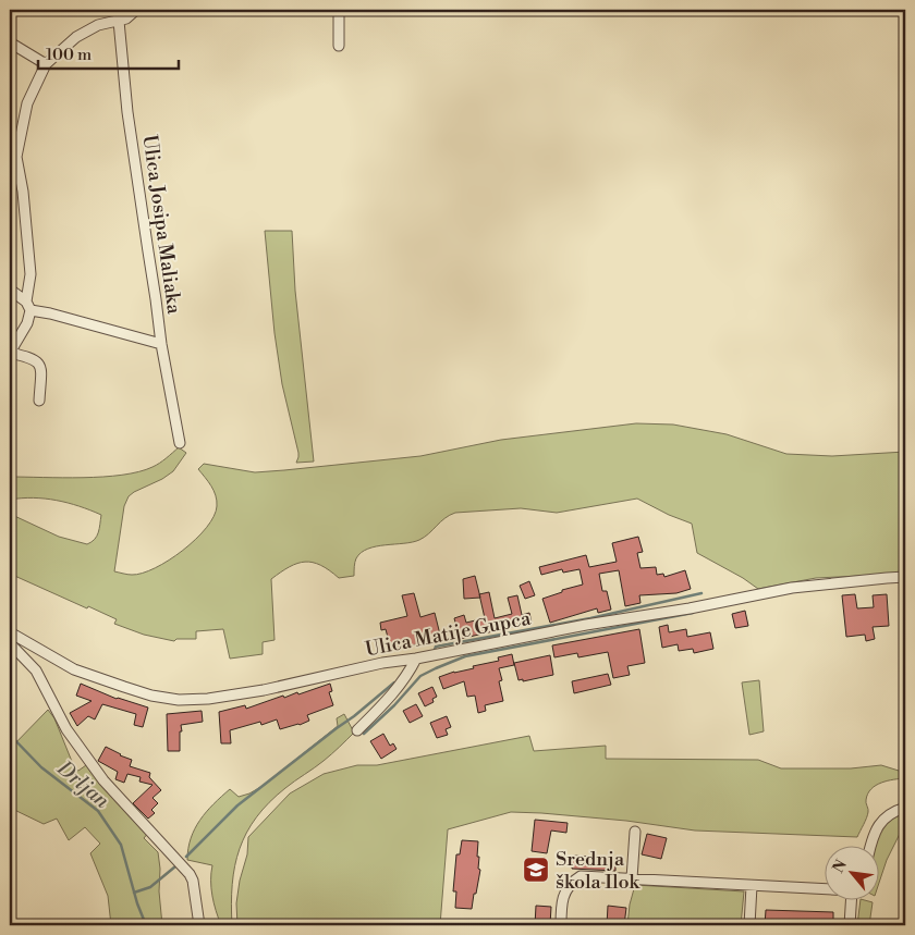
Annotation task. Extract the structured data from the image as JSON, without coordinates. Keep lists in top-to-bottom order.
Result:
{
  "streets": {
    "street": ["Ulica Josipa Maliaka", "Ulica Matije Gupca"]
  },
  "water": ["Drljan"],
  "places": {
    "school or university": ["Srednja škola Ilok"]
  },
  "scale_bar": "100 m",
  "north": "top left"
}
